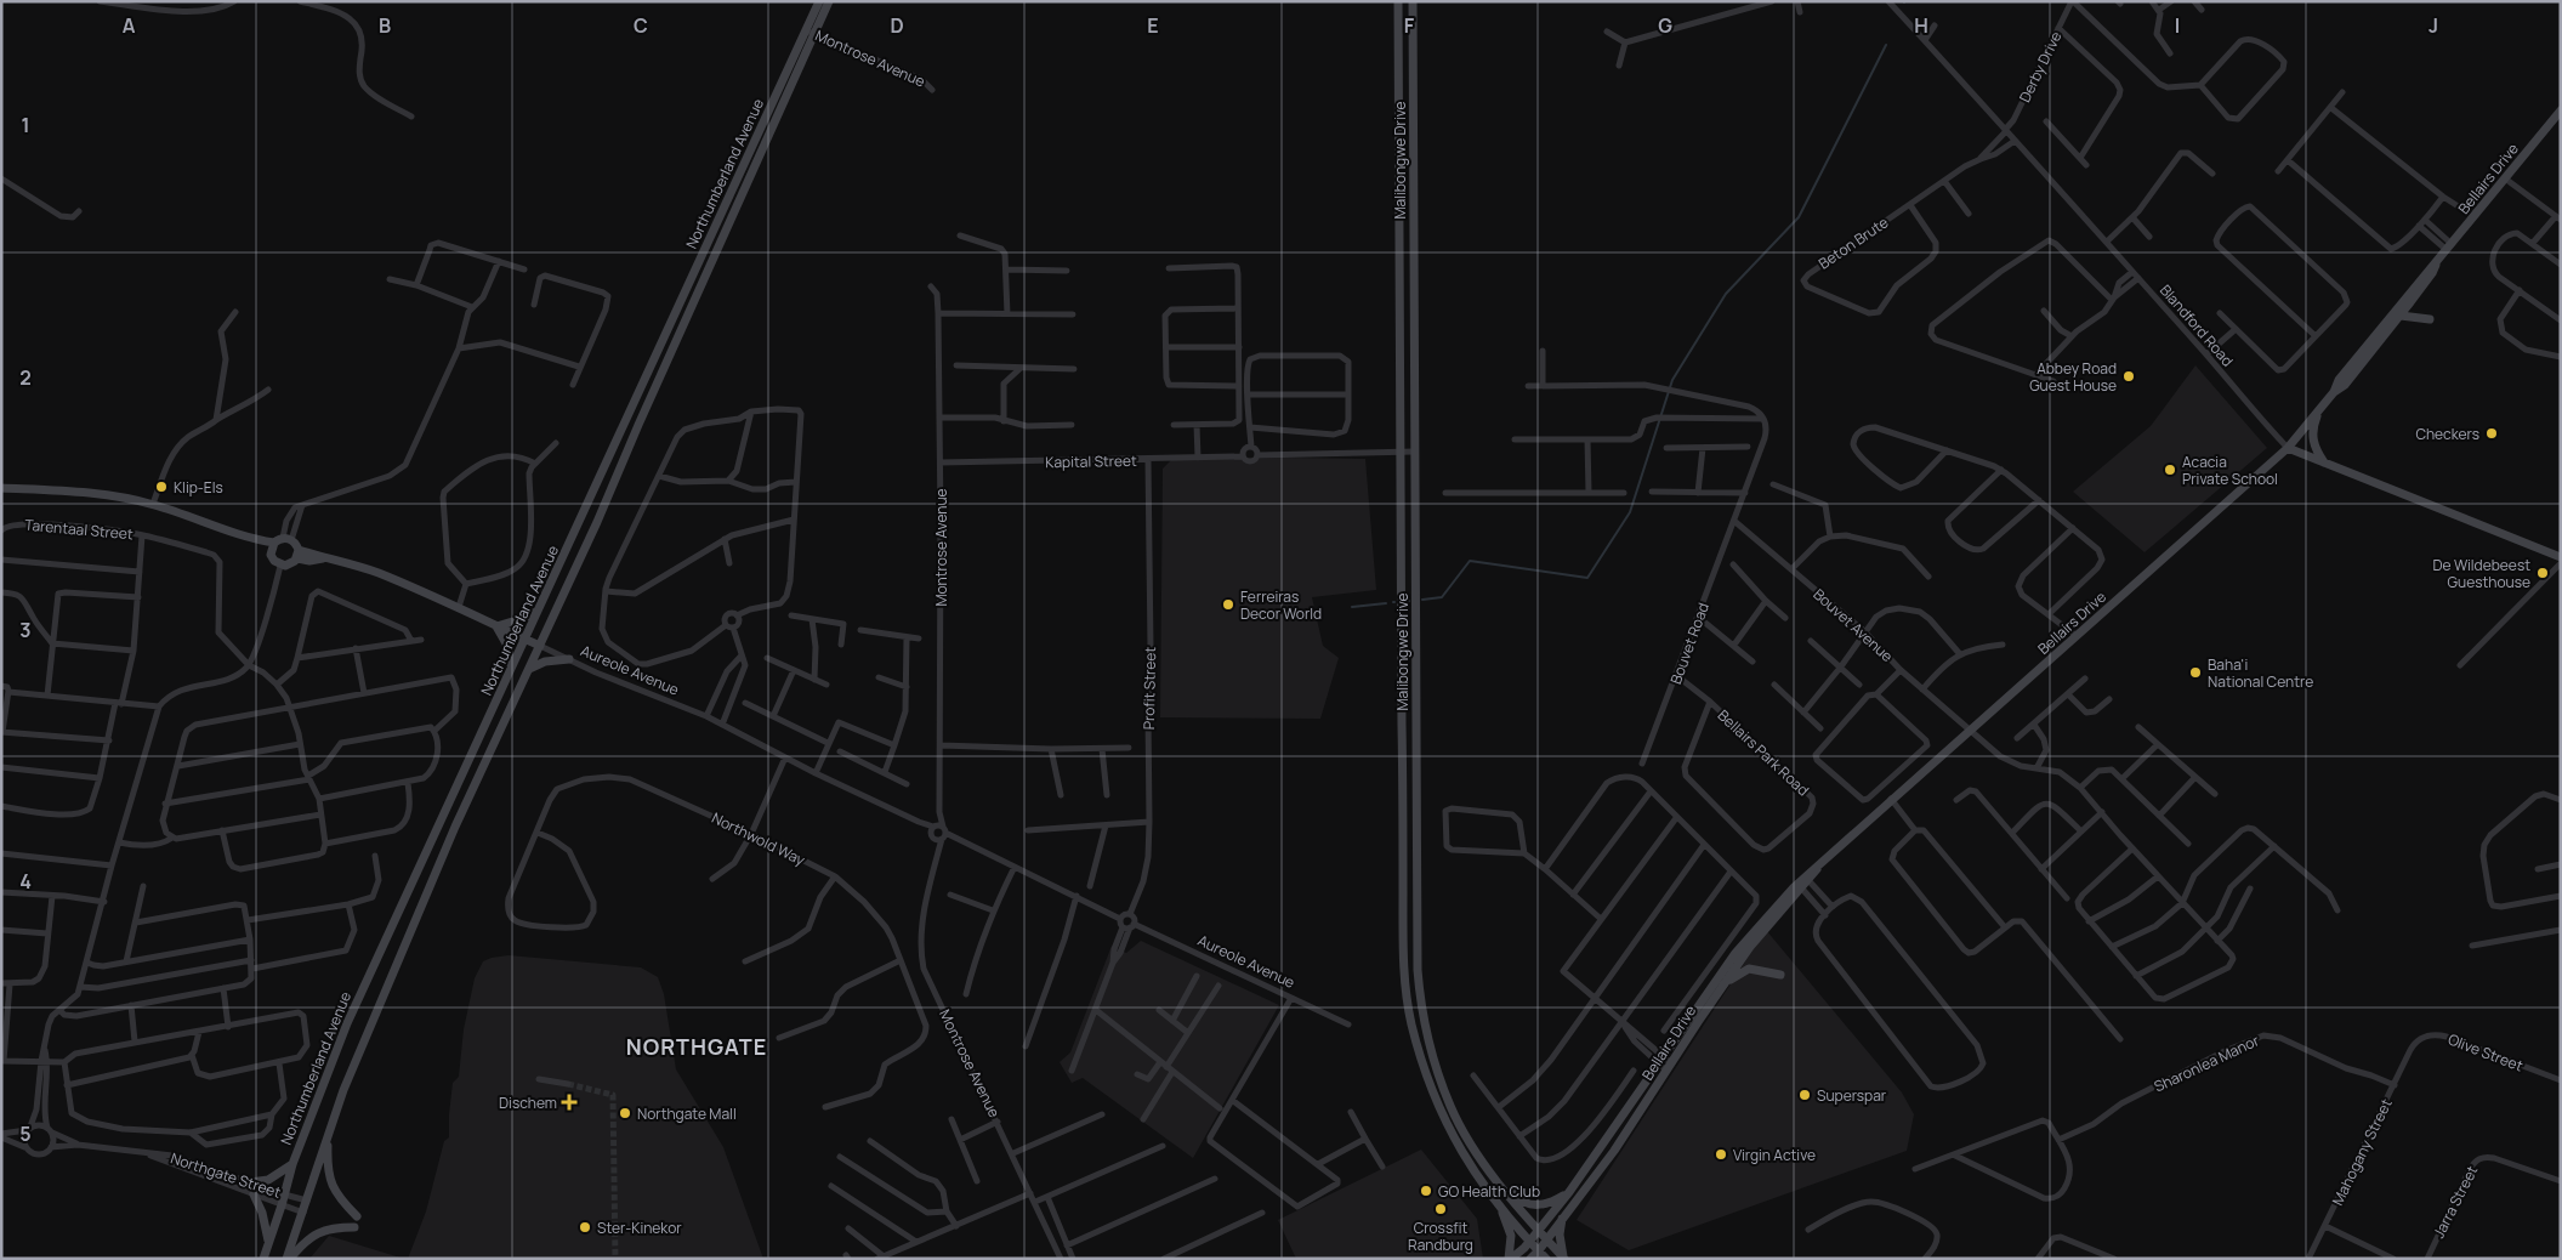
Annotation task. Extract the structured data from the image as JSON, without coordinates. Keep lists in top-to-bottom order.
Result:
{
  "streets": {
    "main road": [
      "Malibongwe Drive",
      "Northumberland Avenue",
      "Bellairs Drive",
      "Blandford Road",
      "Aureole Avenue"
    ],
    "street": [
      "Montrose Avenue",
      "Derby Drive",
      "Beton Brute",
      "Kapital Street",
      "Tarentaal Street",
      "Bouvet Avenue",
      "Bouvet Road",
      "Profit Street",
      "Bellairs Park Road",
      "Northwold Way",
      "Olive Street",
      "Sharonlea Manor",
      "Mahogany Street",
      "Northgate Street",
      "Jarra Street"
    ]
  },
  "crossings": [
    ["Montrose Avenue", "Northumberland Avenue"],
    ["Montrose Avenue", "Kapital Street"],
    ["Montrose Avenue", "Aureole Avenue"],
    ["Derby Drive", "Beton Brute"],
    ["Derby Drive", "Blandford Road"],
    ["Malibongwe Drive", "Bellairs Drive"],
    ["Northumberland Avenue", "Aureole Avenue"],
    ["Northumberland Avenue", "Northgate Street"],
    ["Bellairs Drive", "Blandford Road"],
    ["Bellairs Drive", "Bouvet Avenue"],
    ["Beton Brute", "Blandford Road"],
    ["Kapital Street", "Profit Street"],
    ["Bouvet Avenue", "Bouvet Road"],
    ["Bouvet Road", "Bellairs Park Road"],
    ["Olive Street", "Mahogany Street"],
    ["Sharonlea Manor", "Mahogany Street"]
  ],
  "districts": ["NORTHGATE"],
  "places": {
    "other": [
      "Abbey Road Guest House",
      "Checkers",
      "Acacia Private School",
      "Klip-Els",
      "De Wildebeest Guesthouse",
      "Ferreiras Decor World",
      "Baha'i National Centre",
      "Superspar",
      "Northgate Mall",
      "Virgin Active",
      "GO Health Club",
      "Crossfit Randburg",
      "Ster-Kinekor"
    ],
    "health": ["Dischem"]
  },
  "grid": {
    "columns": [
      "A",
      "B",
      "C",
      "D",
      "E",
      "F",
      "G",
      "H",
      "I",
      "J"
    ],
    "rows": [
      "1",
      "2",
      "3",
      "4",
      "5"
    ]
  }
}
